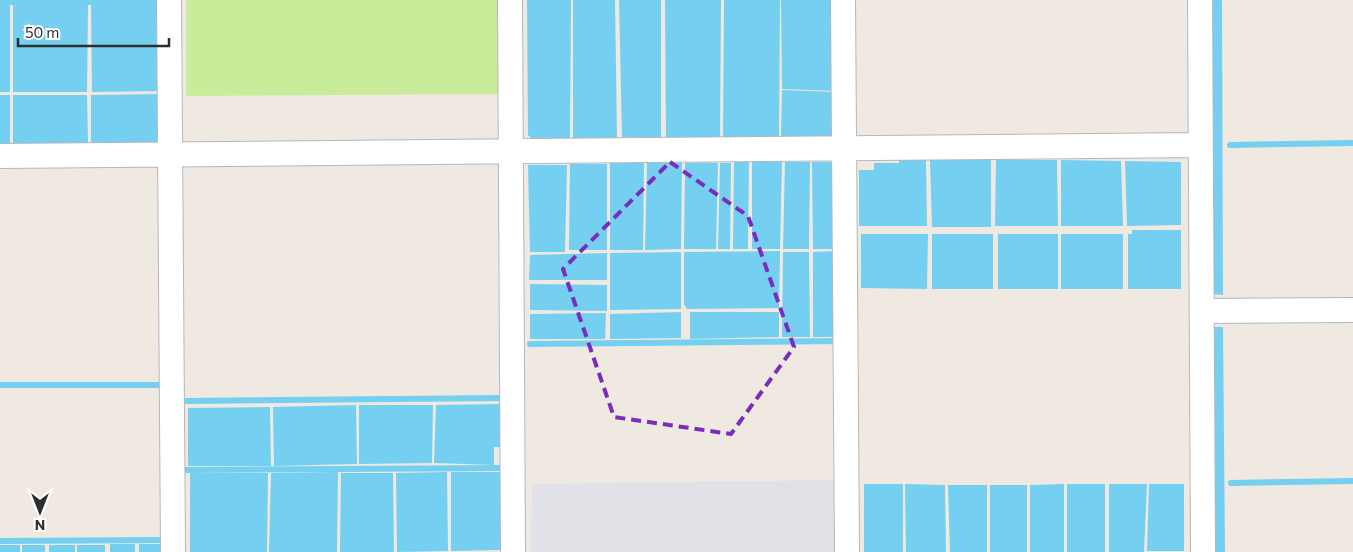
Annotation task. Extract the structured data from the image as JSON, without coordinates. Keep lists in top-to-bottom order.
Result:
{
  "scale_bar": "50 m",
  "north": "bottom"
}
